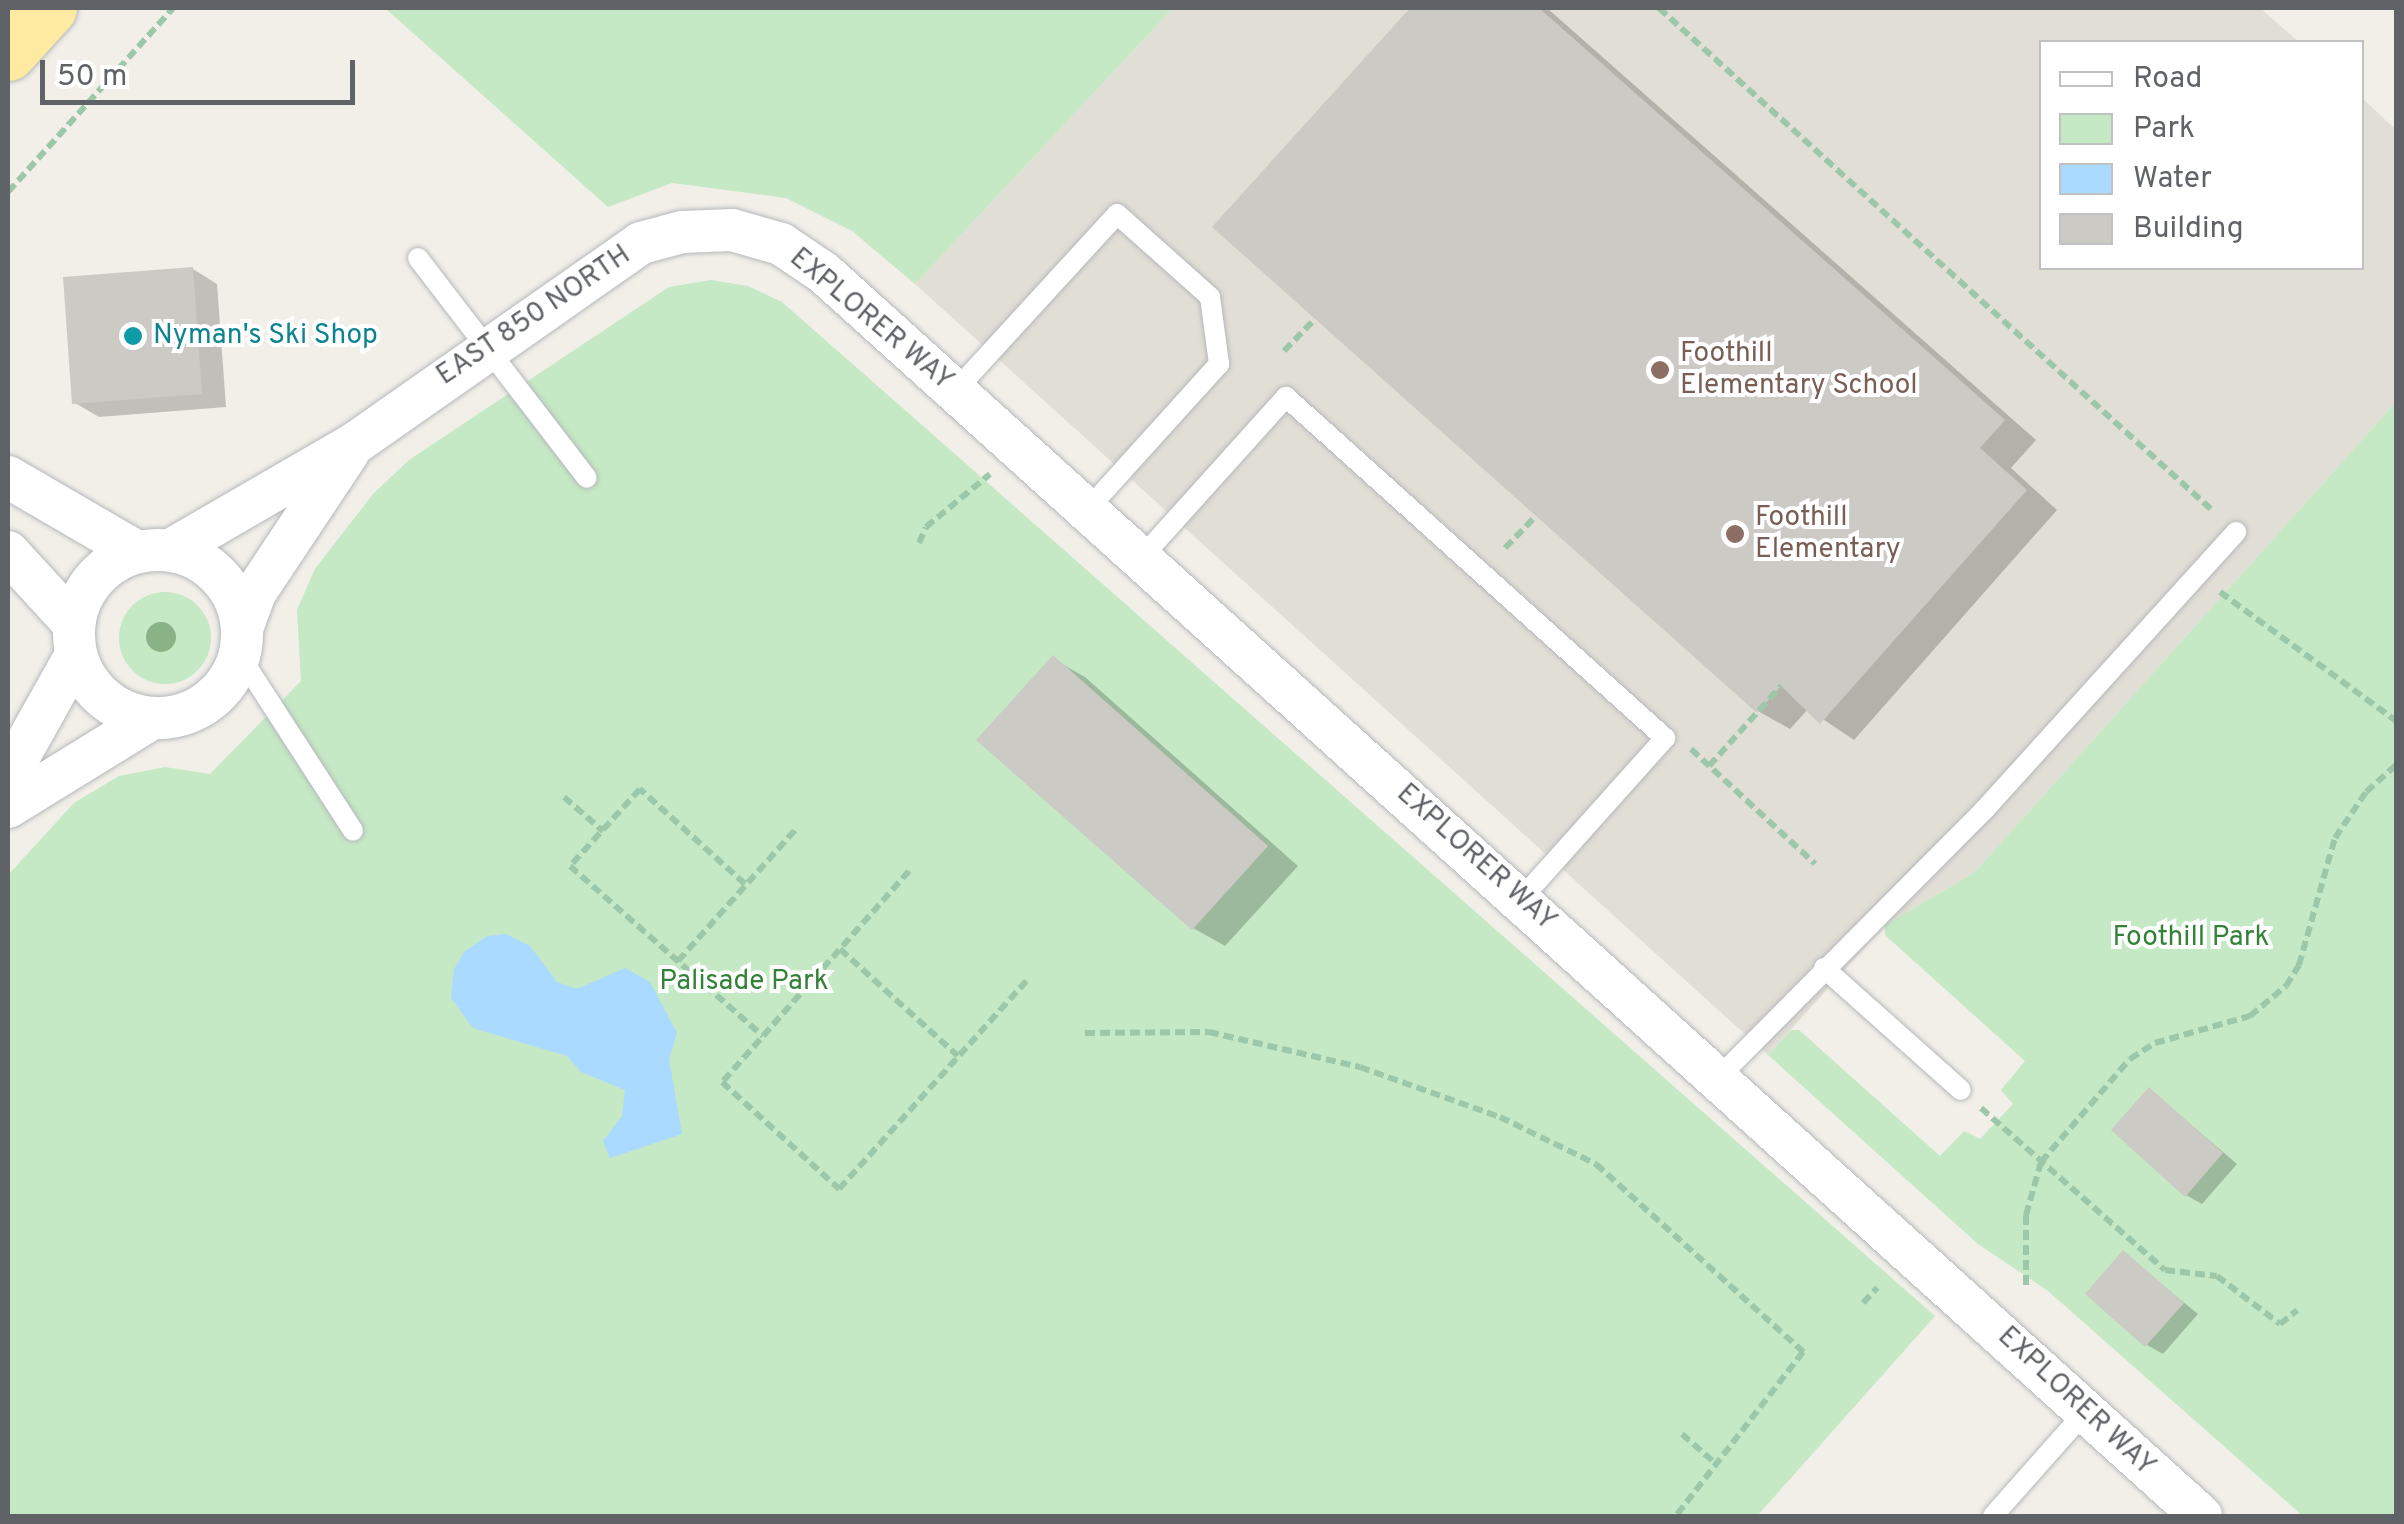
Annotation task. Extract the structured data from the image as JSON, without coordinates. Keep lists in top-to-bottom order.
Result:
{
  "streets": {
    "street": ["EAST 850 NORTH", "EXPLORER WAY"]
  },
  "crossings": [
    ["EAST 850 NORTH", "EXPLORER WAY"]
  ],
  "parks": ["Foothill Park", "Palisade Park"],
  "places": ["Nyman's Ski Shop", "Foothill Elementary School", "Foothill Elementary"],
  "legend": [
    "Road",
    "Park",
    "Water",
    "Building"
  ],
  "scale_bar": "50 m"
}
